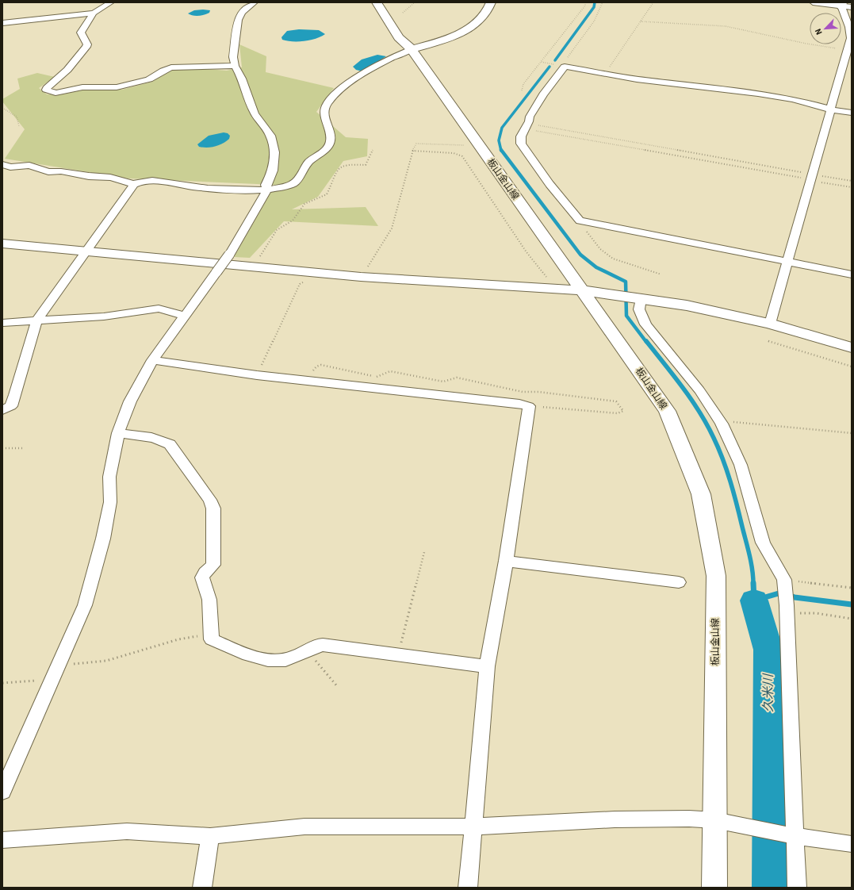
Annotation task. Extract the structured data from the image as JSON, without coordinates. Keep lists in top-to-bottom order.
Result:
{
  "streets": {
    "main road": ["板山金山線"]
  },
  "water": ["久米川"],
  "north": "bottom left"
}
